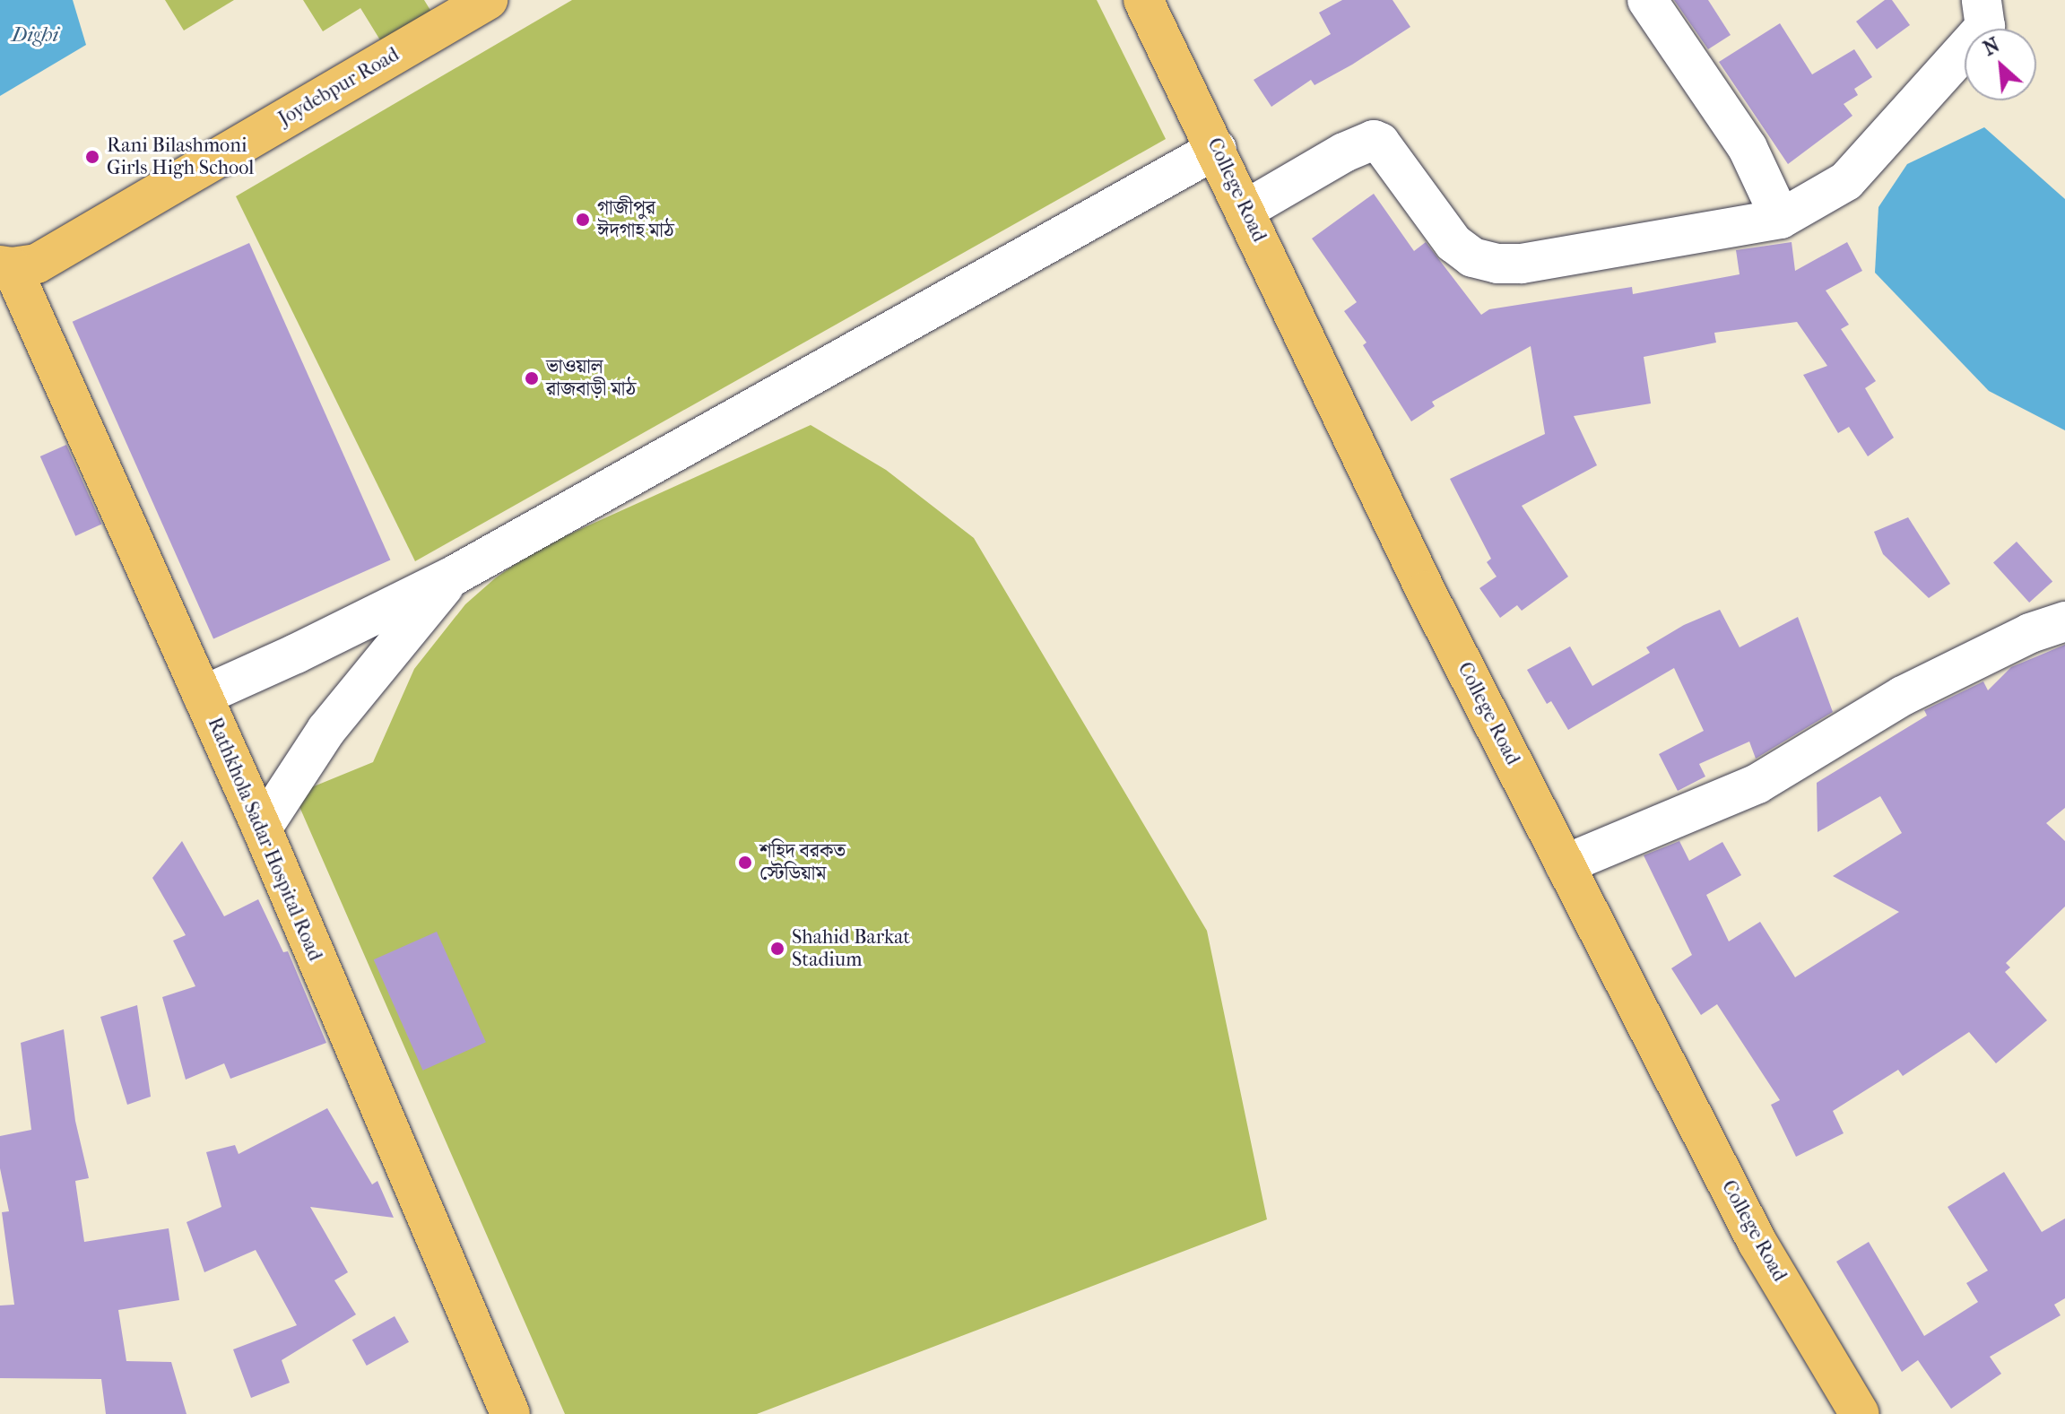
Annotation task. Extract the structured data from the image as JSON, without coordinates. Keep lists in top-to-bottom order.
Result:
{
  "streets": {
    "main road": ["Joydebpur Road", "College Road", "Rathkhola Sadar Hospital Road"]
  },
  "crossings": [
    ["Joydebpur Road", "Rathkhola Sadar Hospital Road"]
  ],
  "water": ["Dighi"],
  "places": [
    "Rani Bilashmoni Girls High School",
    "গাজীপুর ঈদগাহ মাঠ",
    "ভাওয়াল রাজবাড়ী মাঠ",
    "শহিদ বরকত স্টেডিয়াম",
    "Shahid Barkat Stadium"
  ],
  "north": "top left"
}
